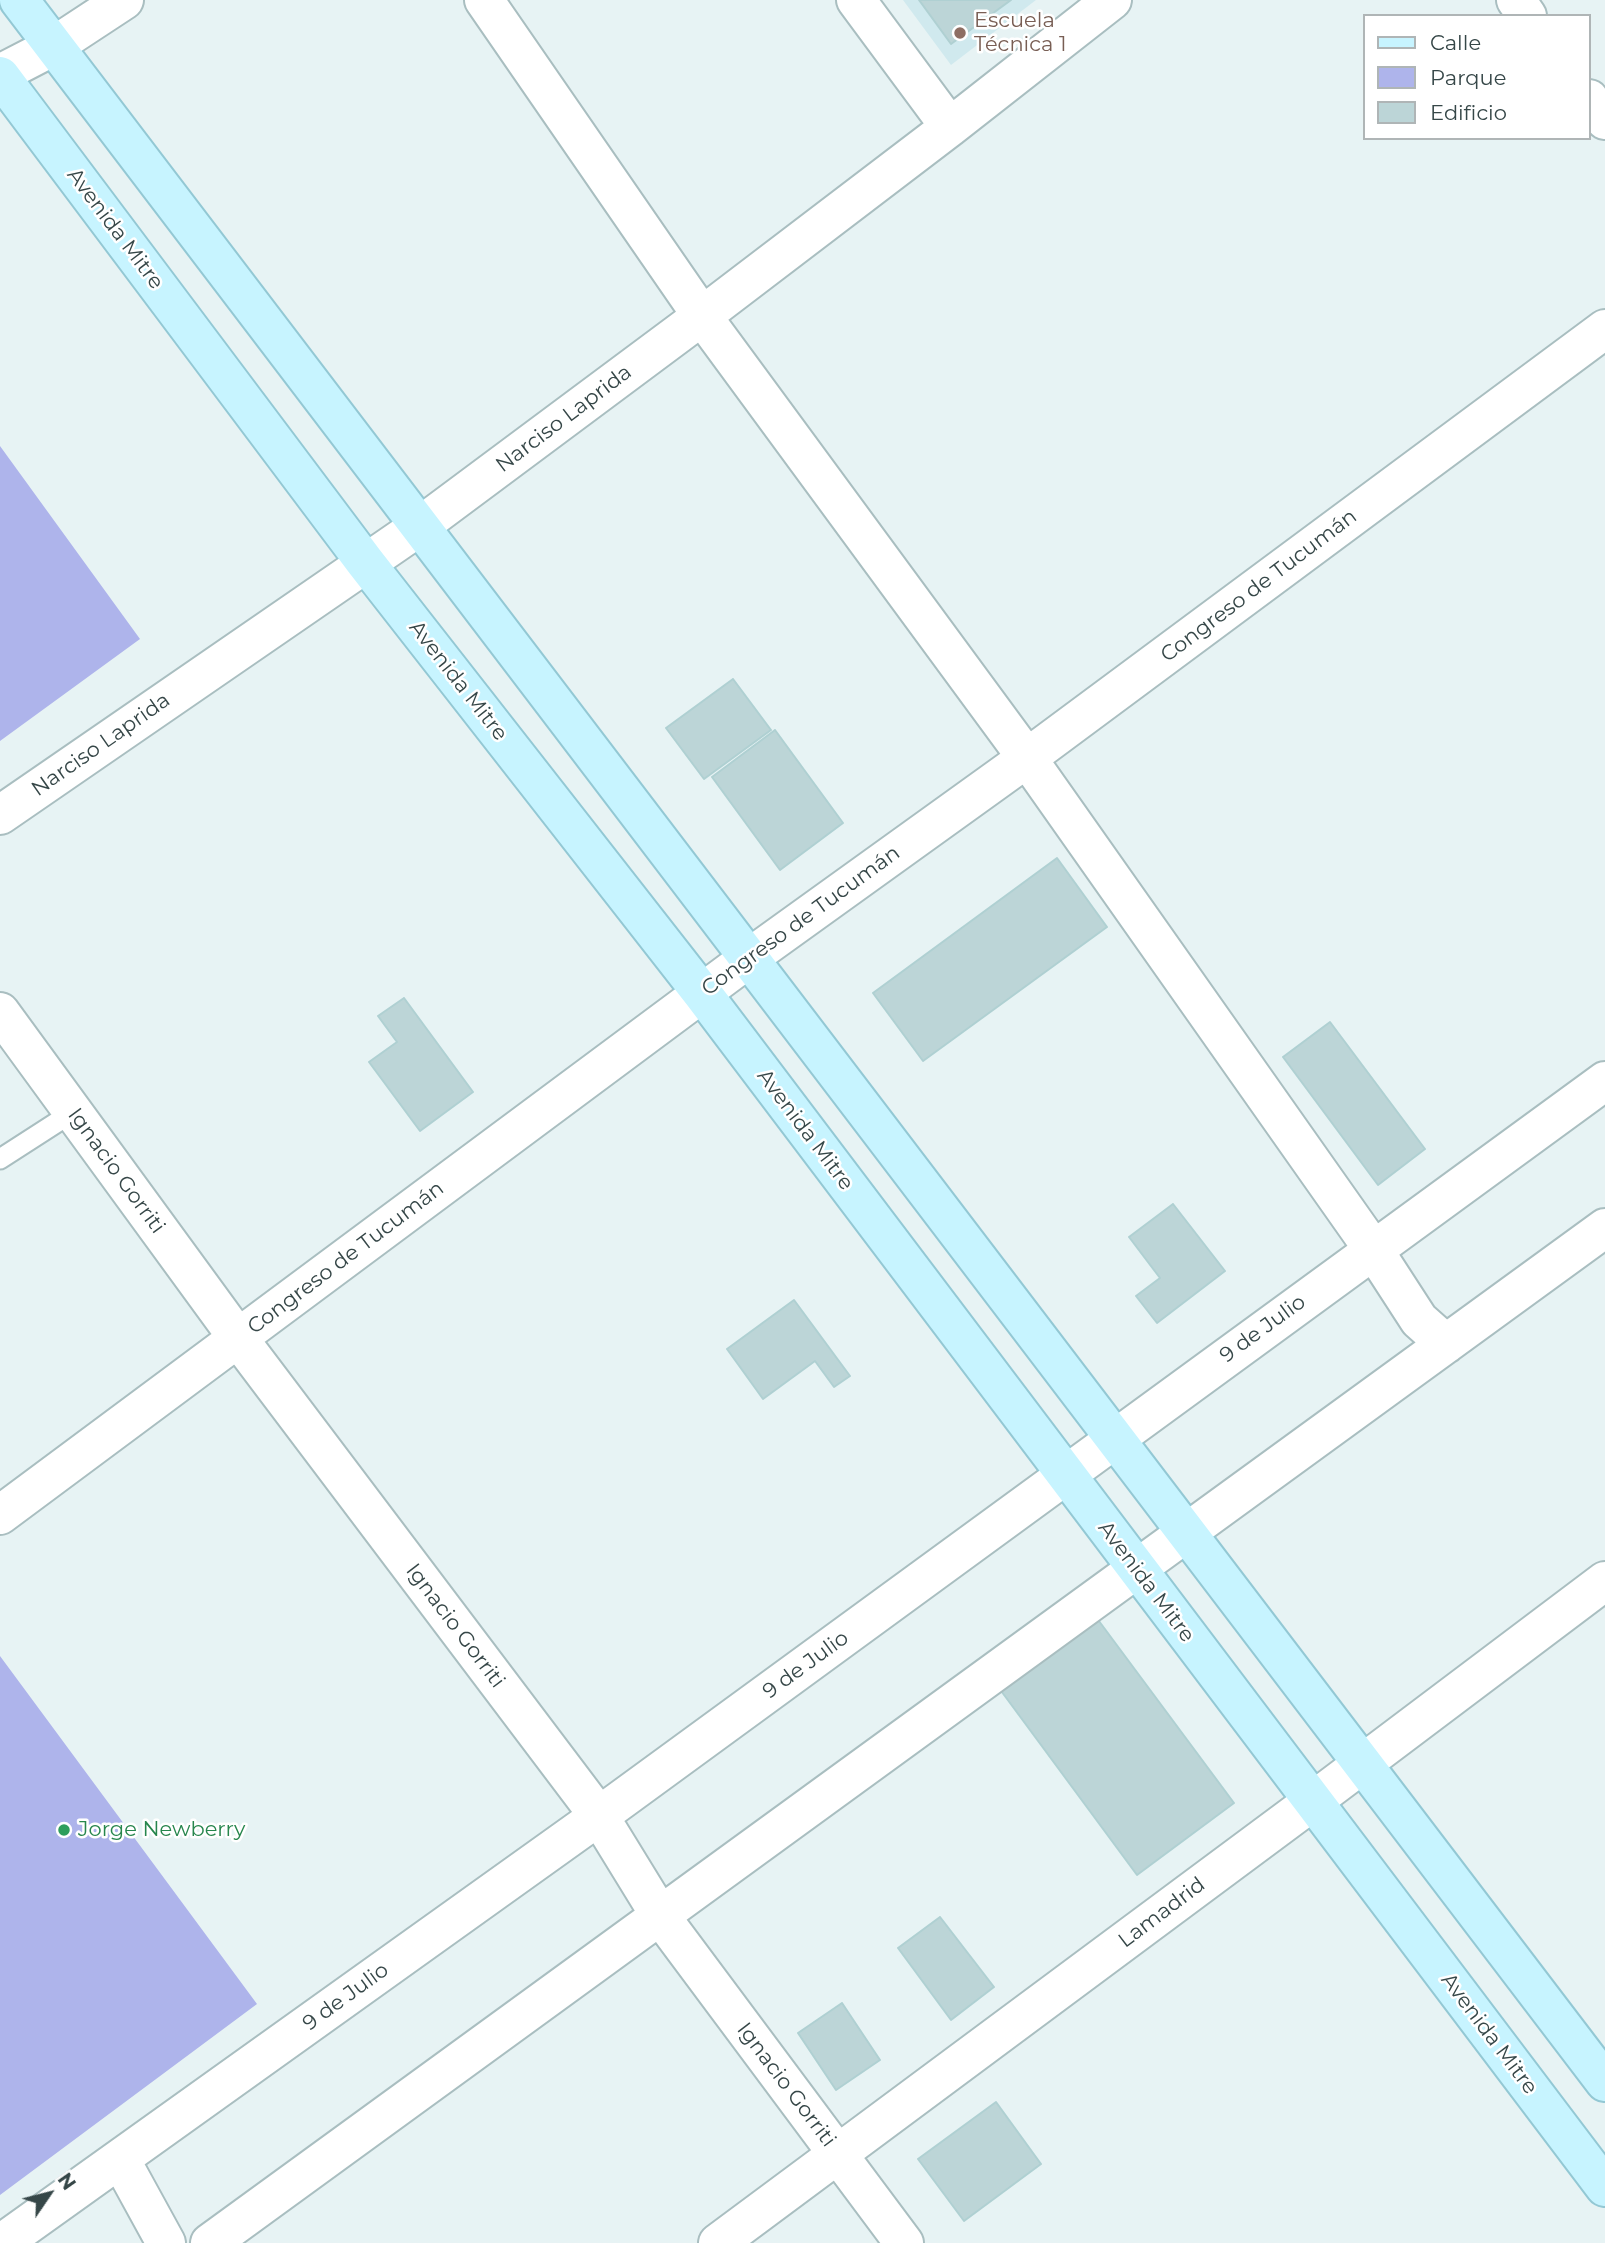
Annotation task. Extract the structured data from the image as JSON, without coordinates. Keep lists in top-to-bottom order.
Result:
{
  "streets": {
    "main road": ["Avenida Mitre"],
    "street": [
      "Narciso Laprida",
      "Congreso de Tucumán",
      "Ignacio Gorriti",
      "9 de Julio",
      "Lamadrid"
    ]
  },
  "crossings": [
    ["Avenida Mitre", "Narciso Laprida"],
    ["Avenida Mitre", "Congreso de Tucumán"],
    ["Avenida Mitre", "9 de Julio"],
    ["Avenida Mitre", "Lamadrid"],
    ["Congreso de Tucumán", "Ignacio Gorriti"],
    ["Ignacio Gorriti", "9 de Julio"],
    ["Ignacio Gorriti", "Lamadrid"]
  ],
  "places": ["Escuela Técnica 1", "Jorge Newberry"],
  "legend": ["Calle", "Parque", "Edificio"],
  "north": "top right"
}
